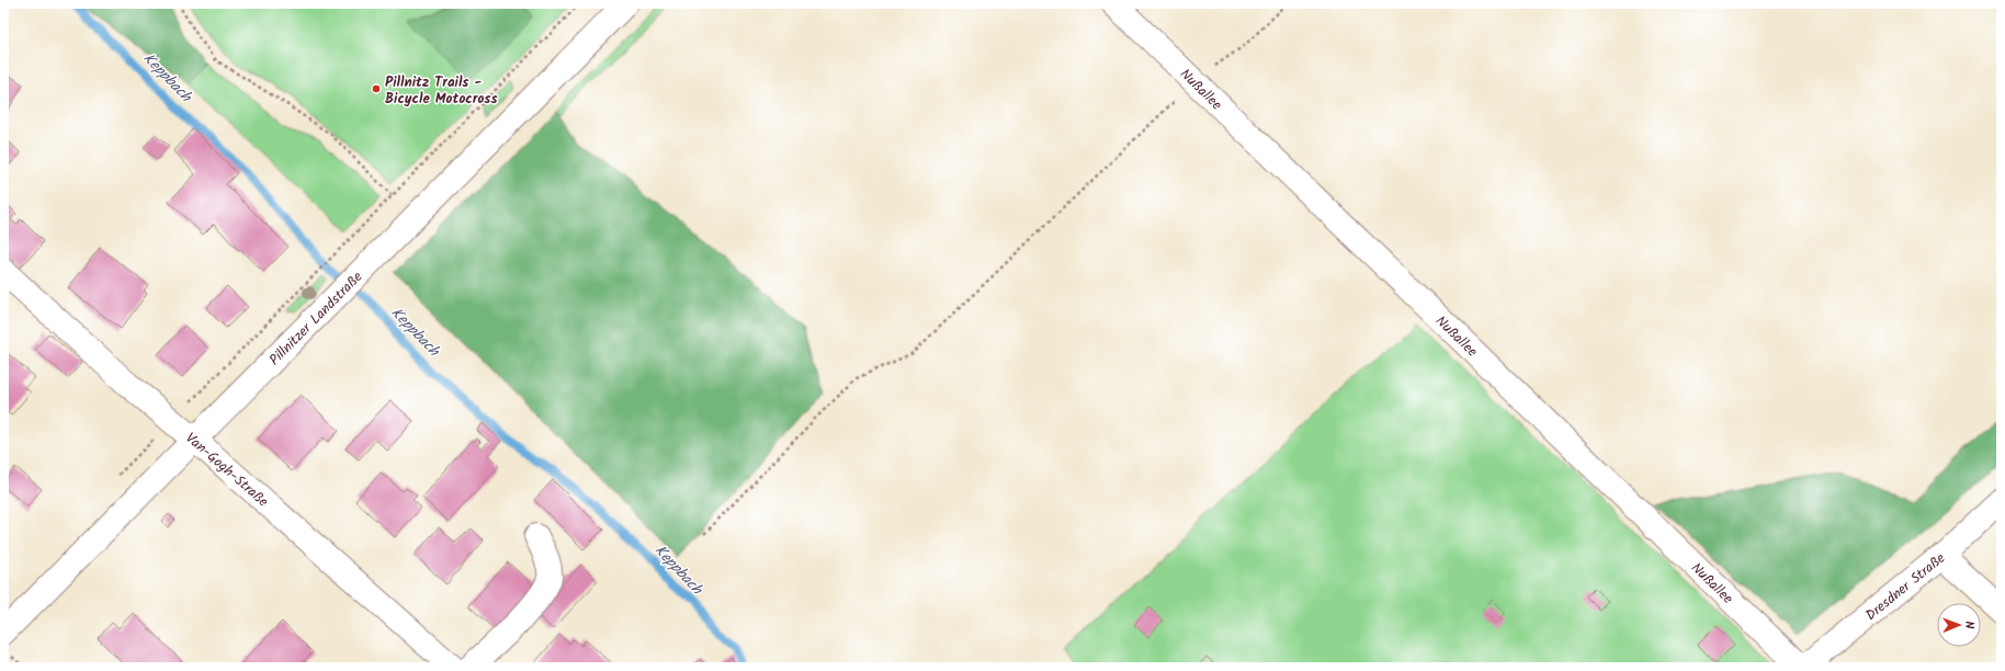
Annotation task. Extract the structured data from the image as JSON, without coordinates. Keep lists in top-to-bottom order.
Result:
{
  "streets": {
    "street": [
      "Nußallee",
      "Pillnitzer Landstraße",
      "Van-Gogh-Straße",
      "Dresdner Straße"
    ]
  },
  "crossings": [
    ["Pillnitzer Landstraße", "Van-Gogh-Straße"]
  ],
  "water": ["Keppbach"],
  "places": ["Pillnitz Trails - Bicycle Motocross"],
  "north": "right"
}
